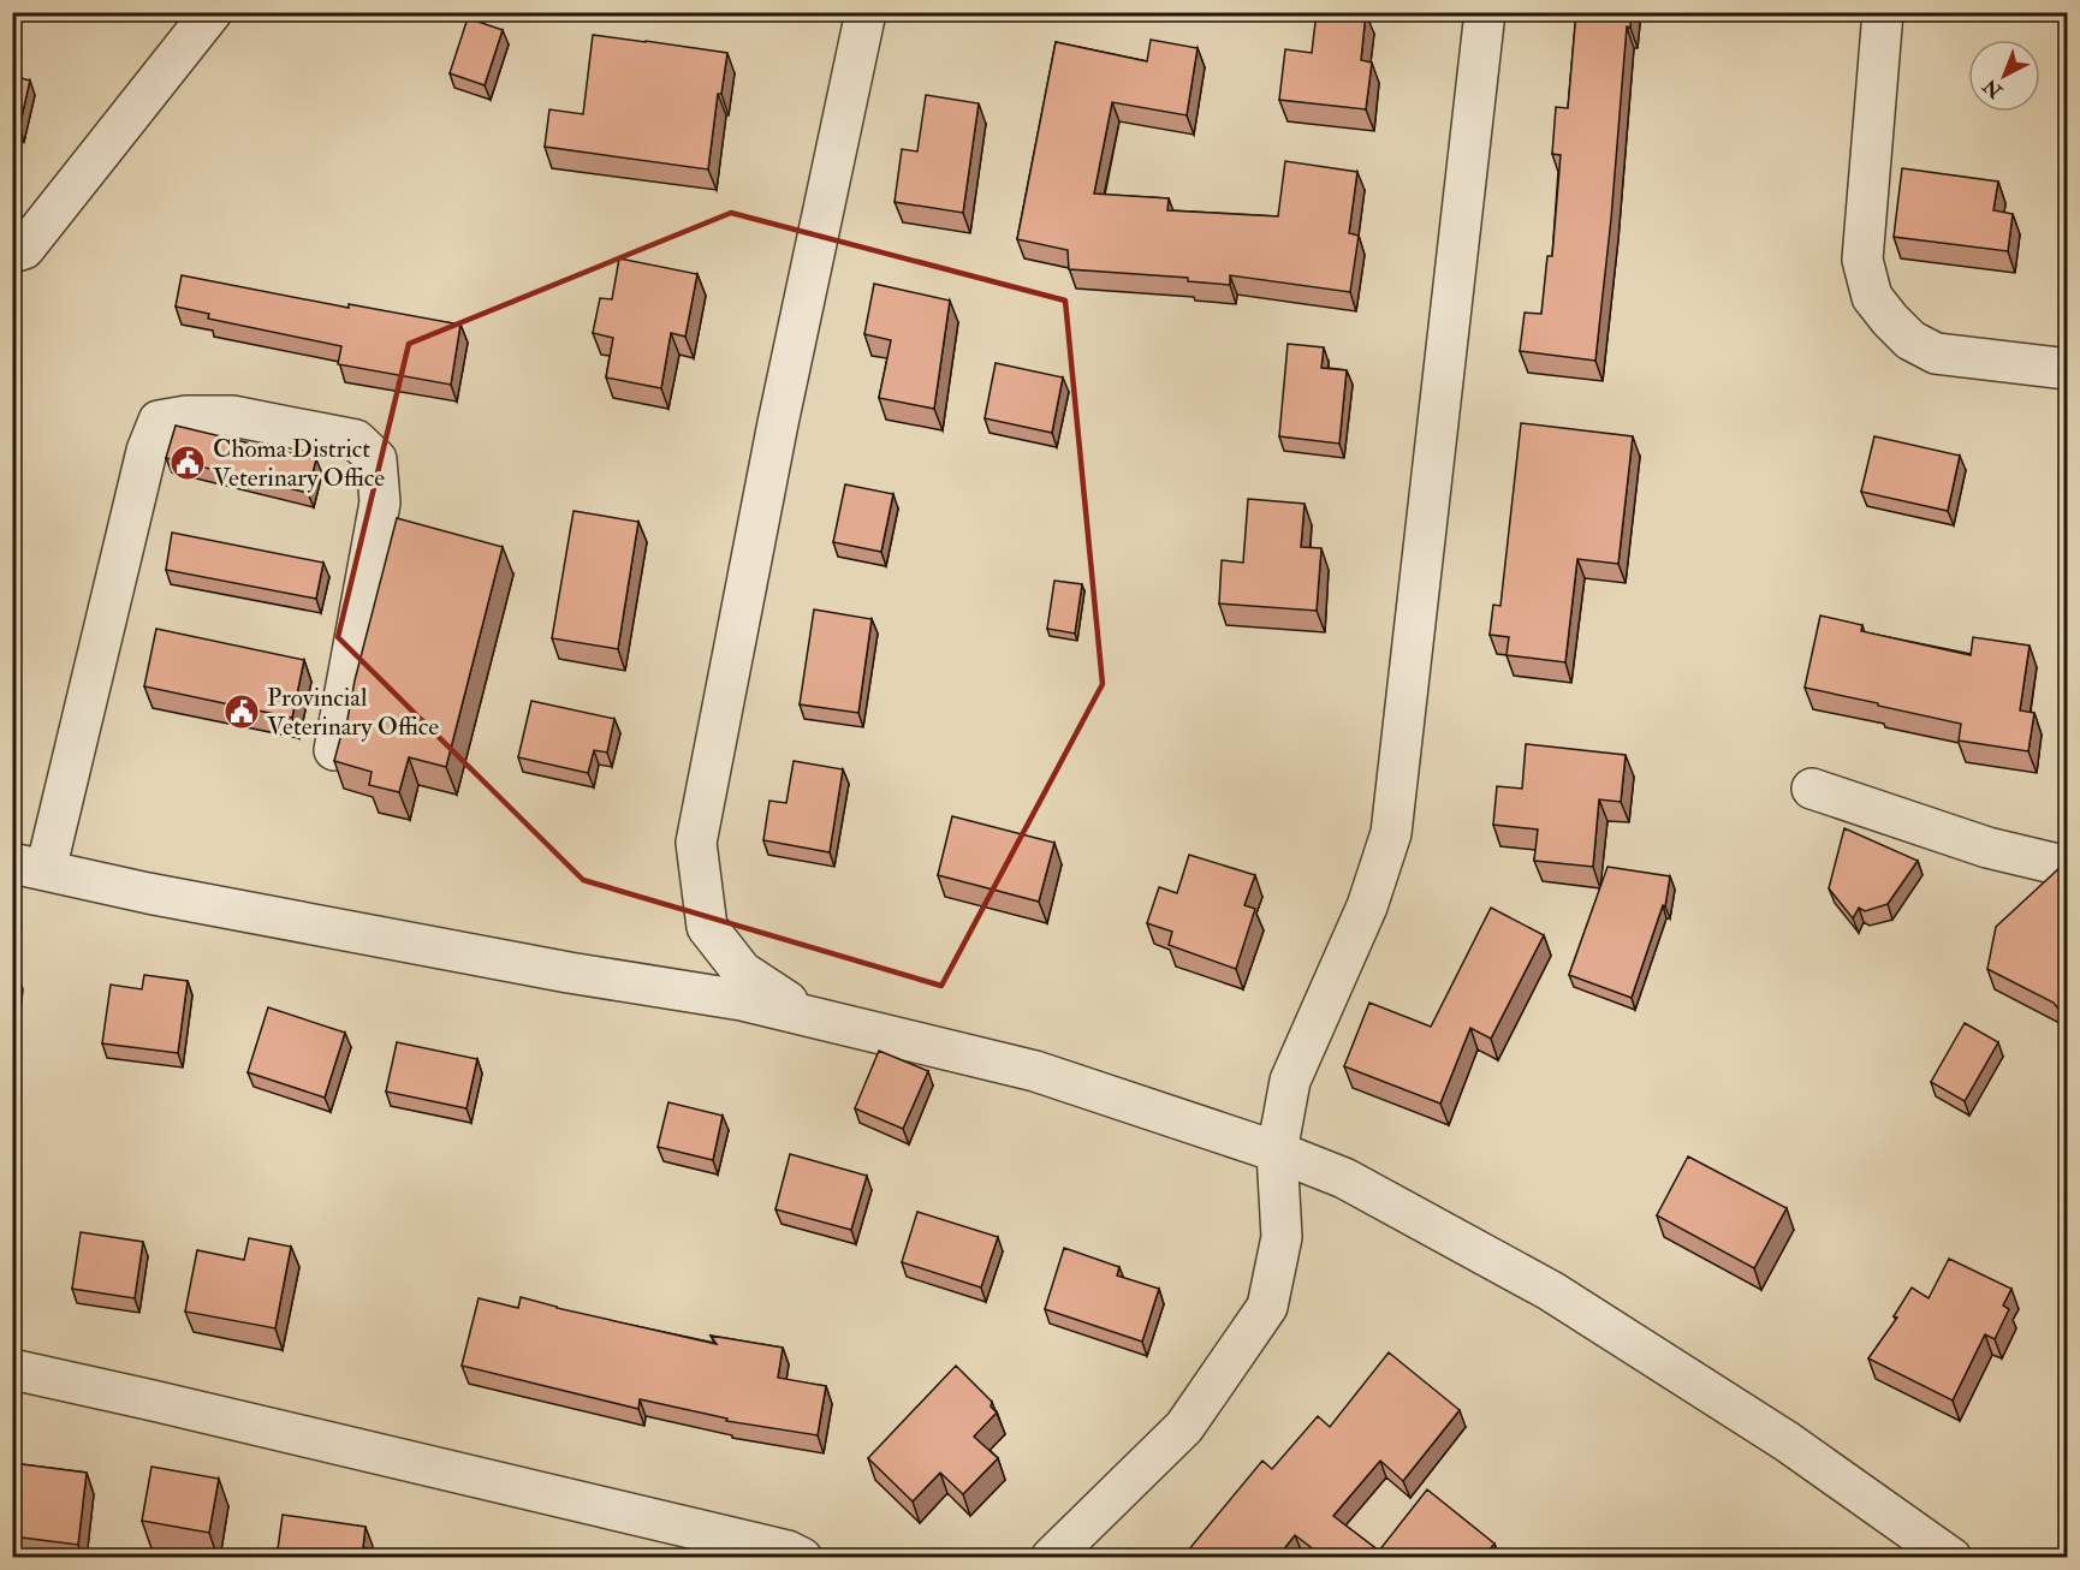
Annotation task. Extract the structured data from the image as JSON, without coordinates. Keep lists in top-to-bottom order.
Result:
{
  "places": {
    "public building": ["Choma District Veterinary Office", "Provincial Veterinary Office"]
  },
  "north": "bottom left"
}
